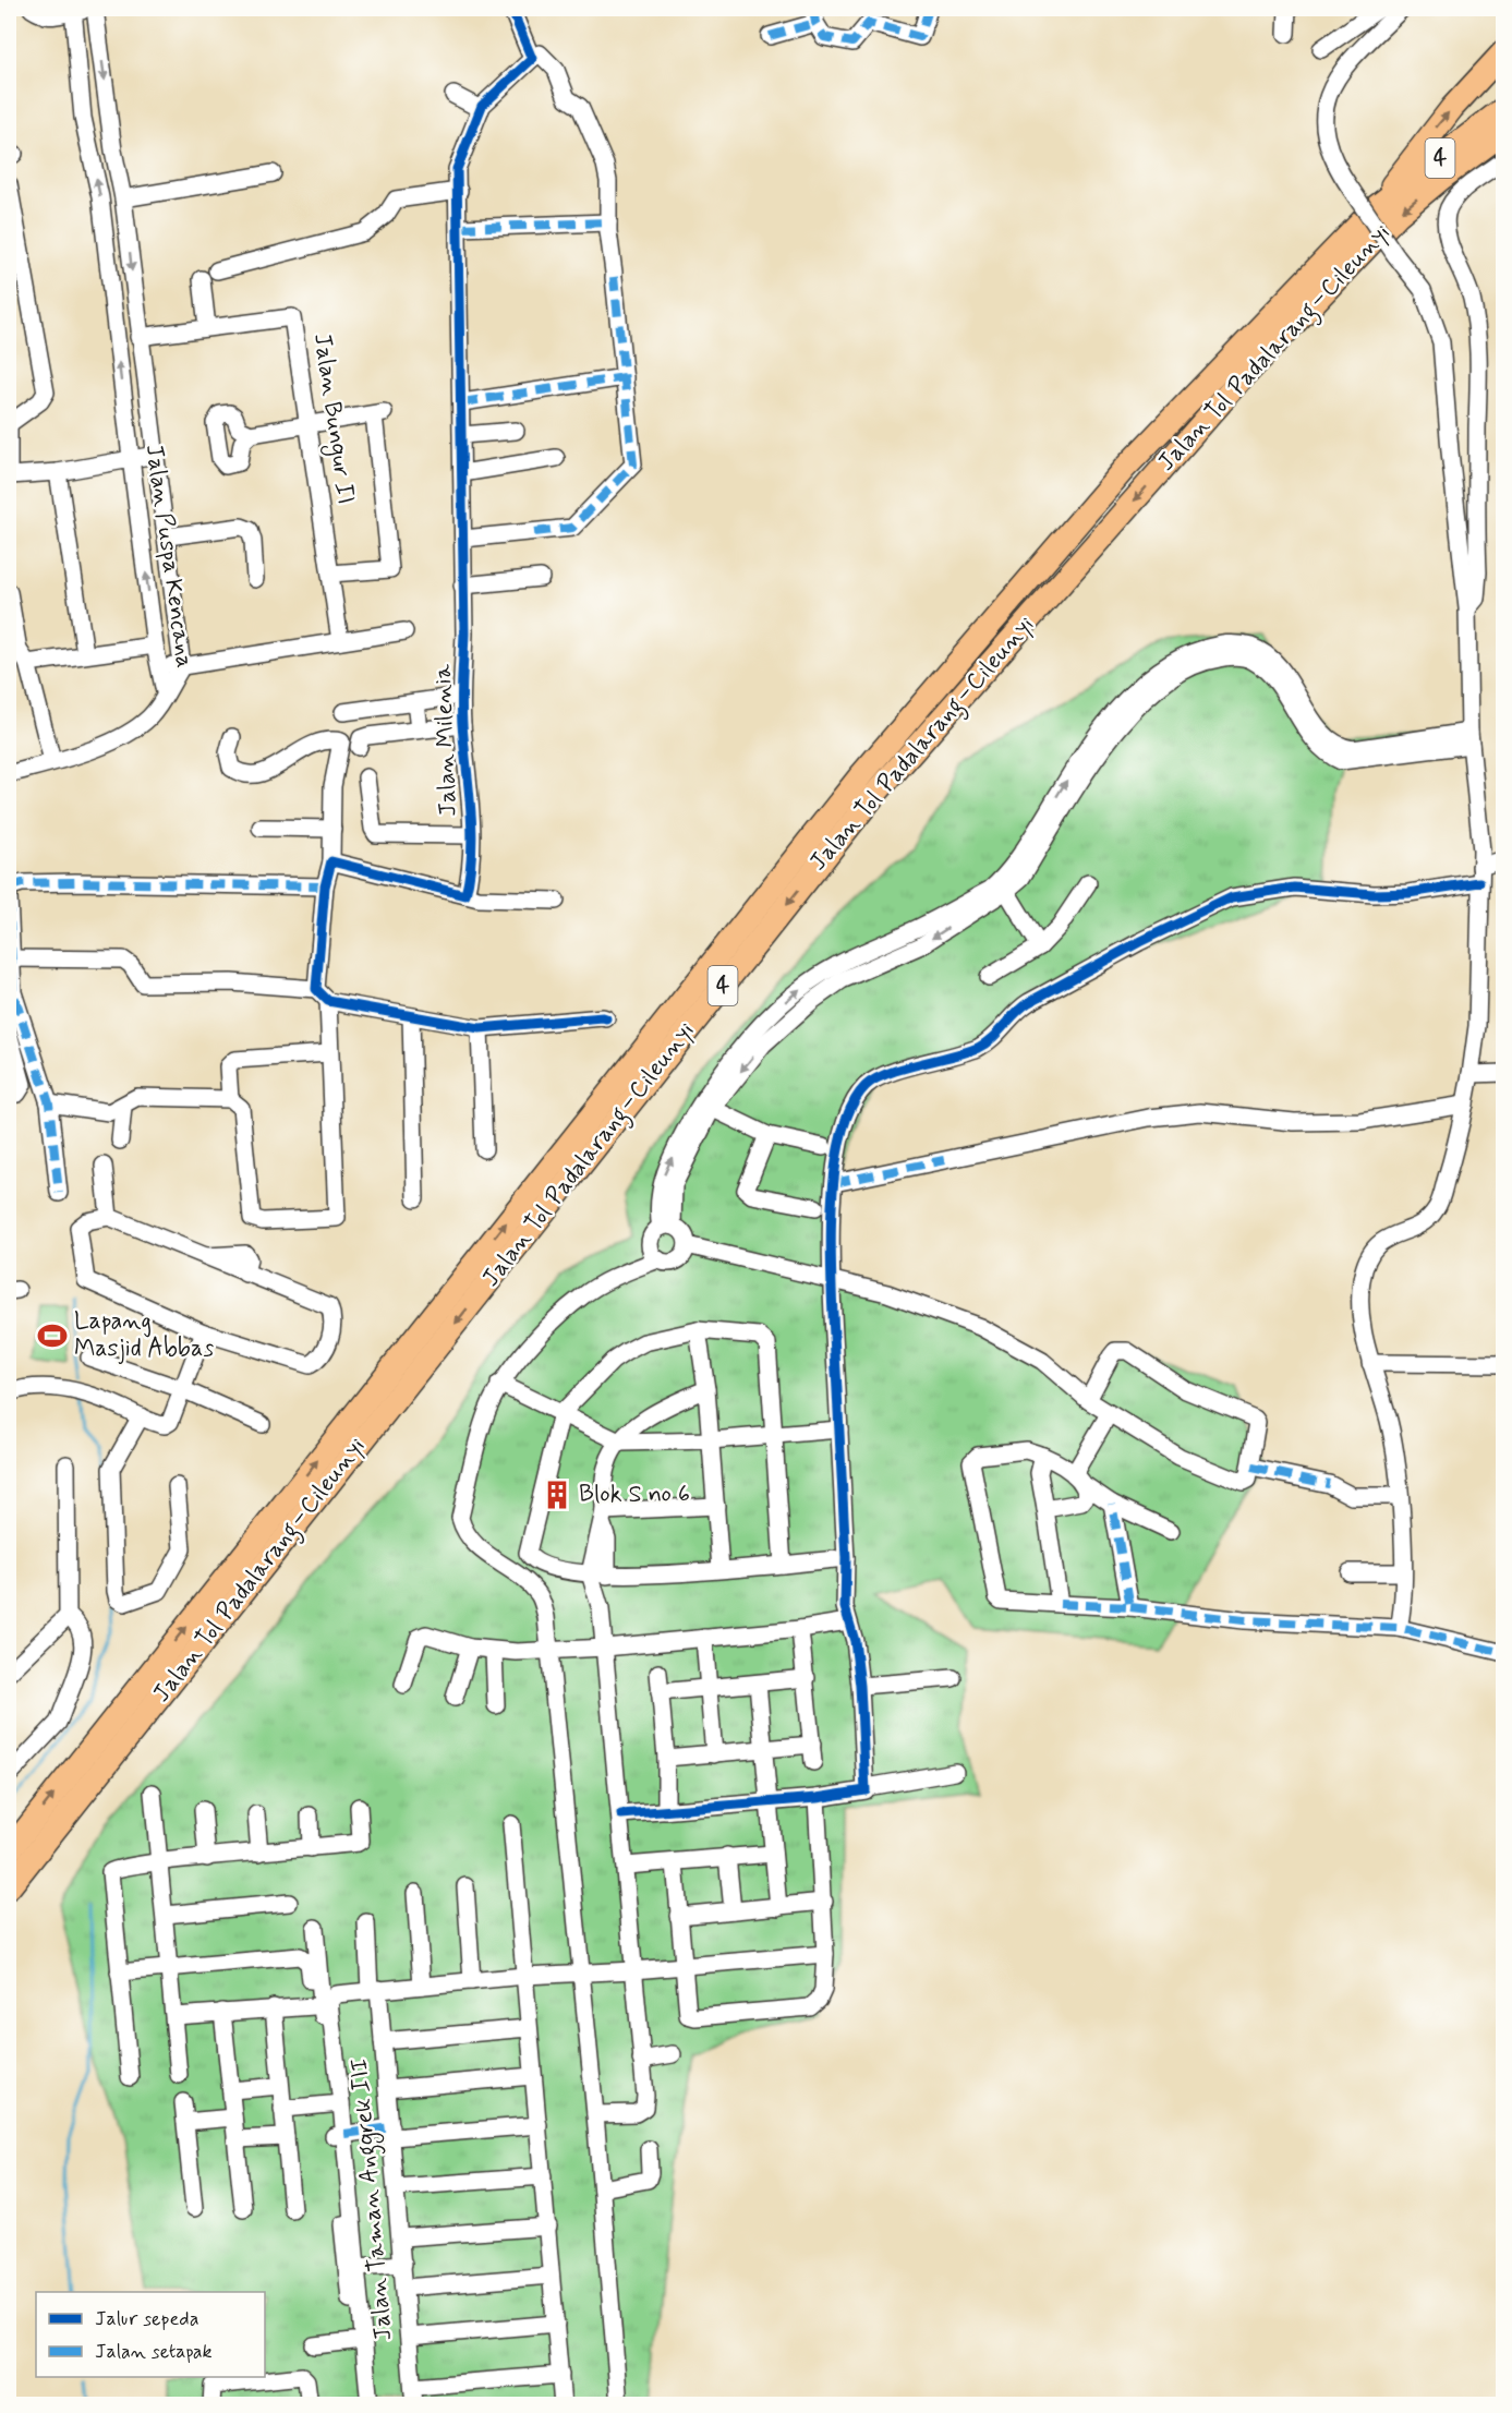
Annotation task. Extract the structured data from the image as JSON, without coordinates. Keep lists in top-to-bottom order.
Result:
{
  "streets": {
    "highway": ["4", "Jalan Tol Padalarang–Cileunyi"],
    "street": [
      "Jalan Bungur II",
      "Jalan Puspa Kencana",
      "Jalan Milenia",
      "Jalan Taman Anggrek III"
    ]
  },
  "crossings": [
    ["4", "Jalan Tol Padalarang–Cileunyi"],
    ["Jalan Bungur II", "Jalan Puspa Kencana"]
  ],
  "places": {
    "sports": ["Lapang Masjid Abbas"],
    "building": ["Blok S no 6"]
  },
  "legend": ["Jalur sepeda", "Jalan setapak"]
}
